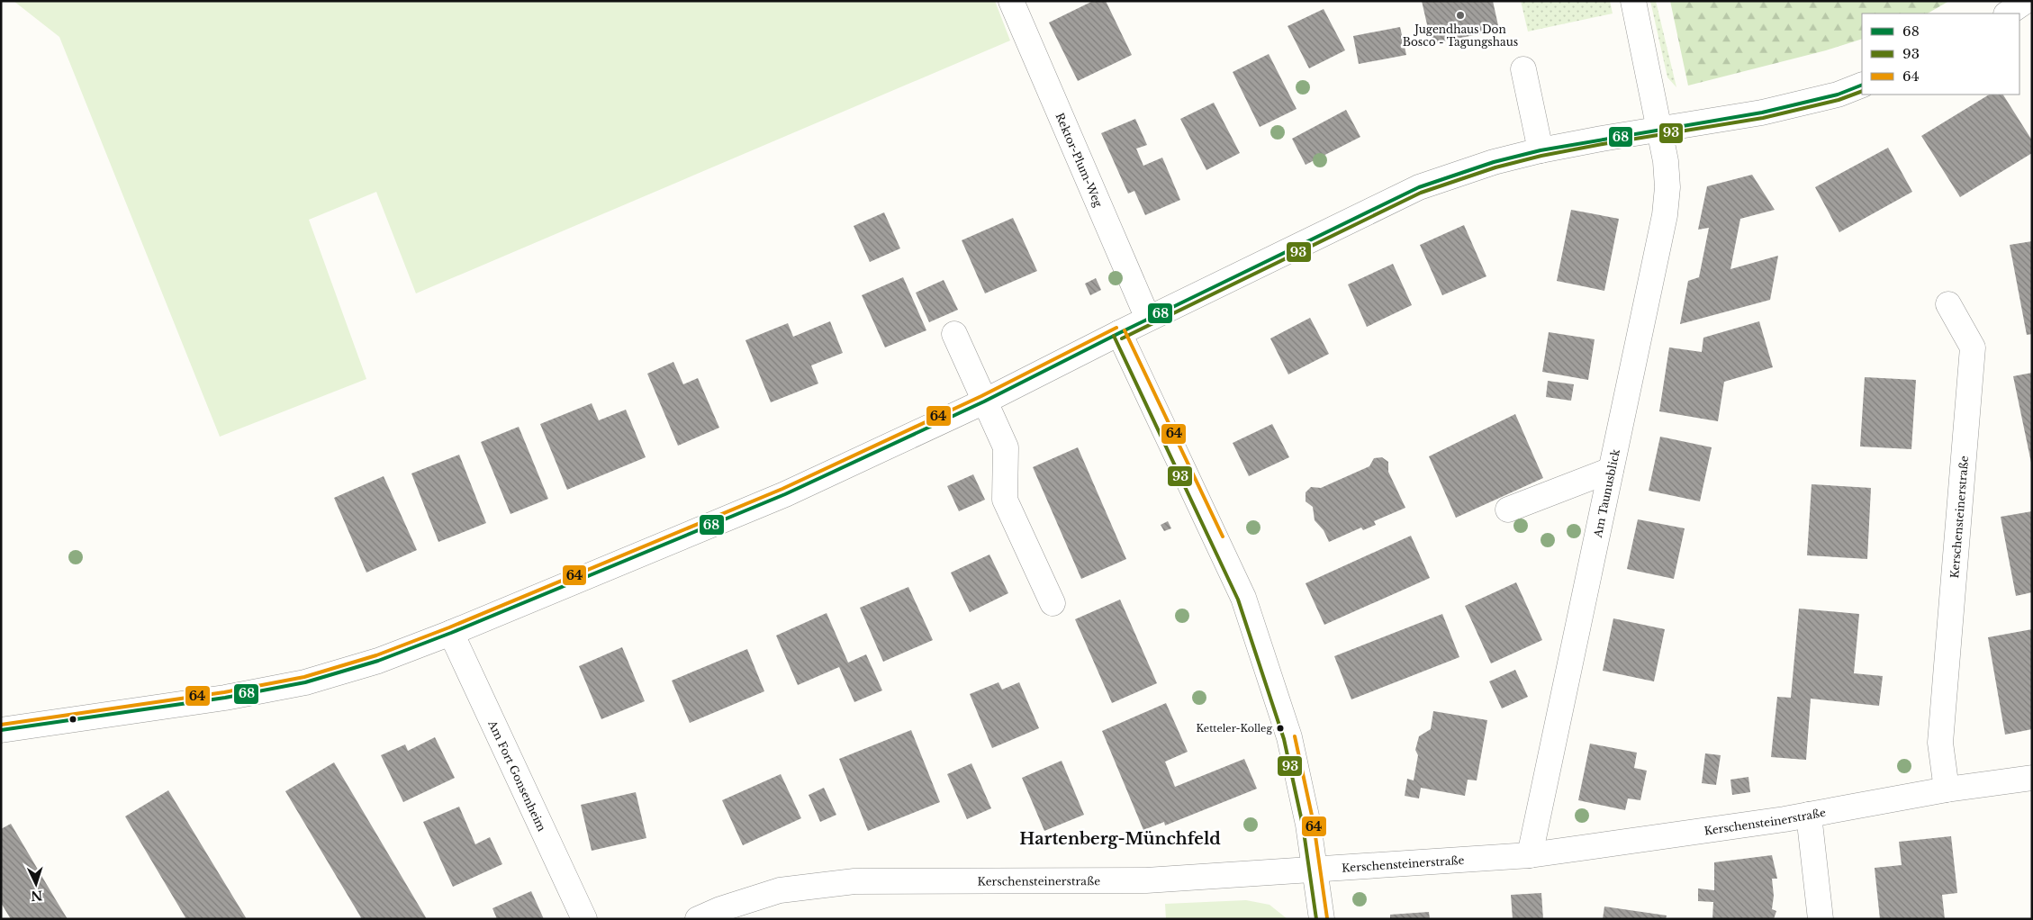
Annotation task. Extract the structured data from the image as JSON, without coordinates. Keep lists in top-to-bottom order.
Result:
{
  "streets": {
    "street": [
      "Rektor-Plum-Weg",
      "Am Taunusblick",
      "Kerschensteinerstraße",
      "Am Fort Gonsenheim"
    ]
  },
  "crossings": [
    ["Am Taunusblick", "Kerschensteinerstraße"]
  ],
  "districts": ["Hartenberg-Münchfeld"],
  "places": ["Jugendhaus Don Bosco - Tagungshaus", "Ketteler-Kolleg"],
  "lines": ["transit line 68", "transit line 93", "transit line 64"],
  "legend": ["68", "93", "64"],
  "north": "bottom"
}
